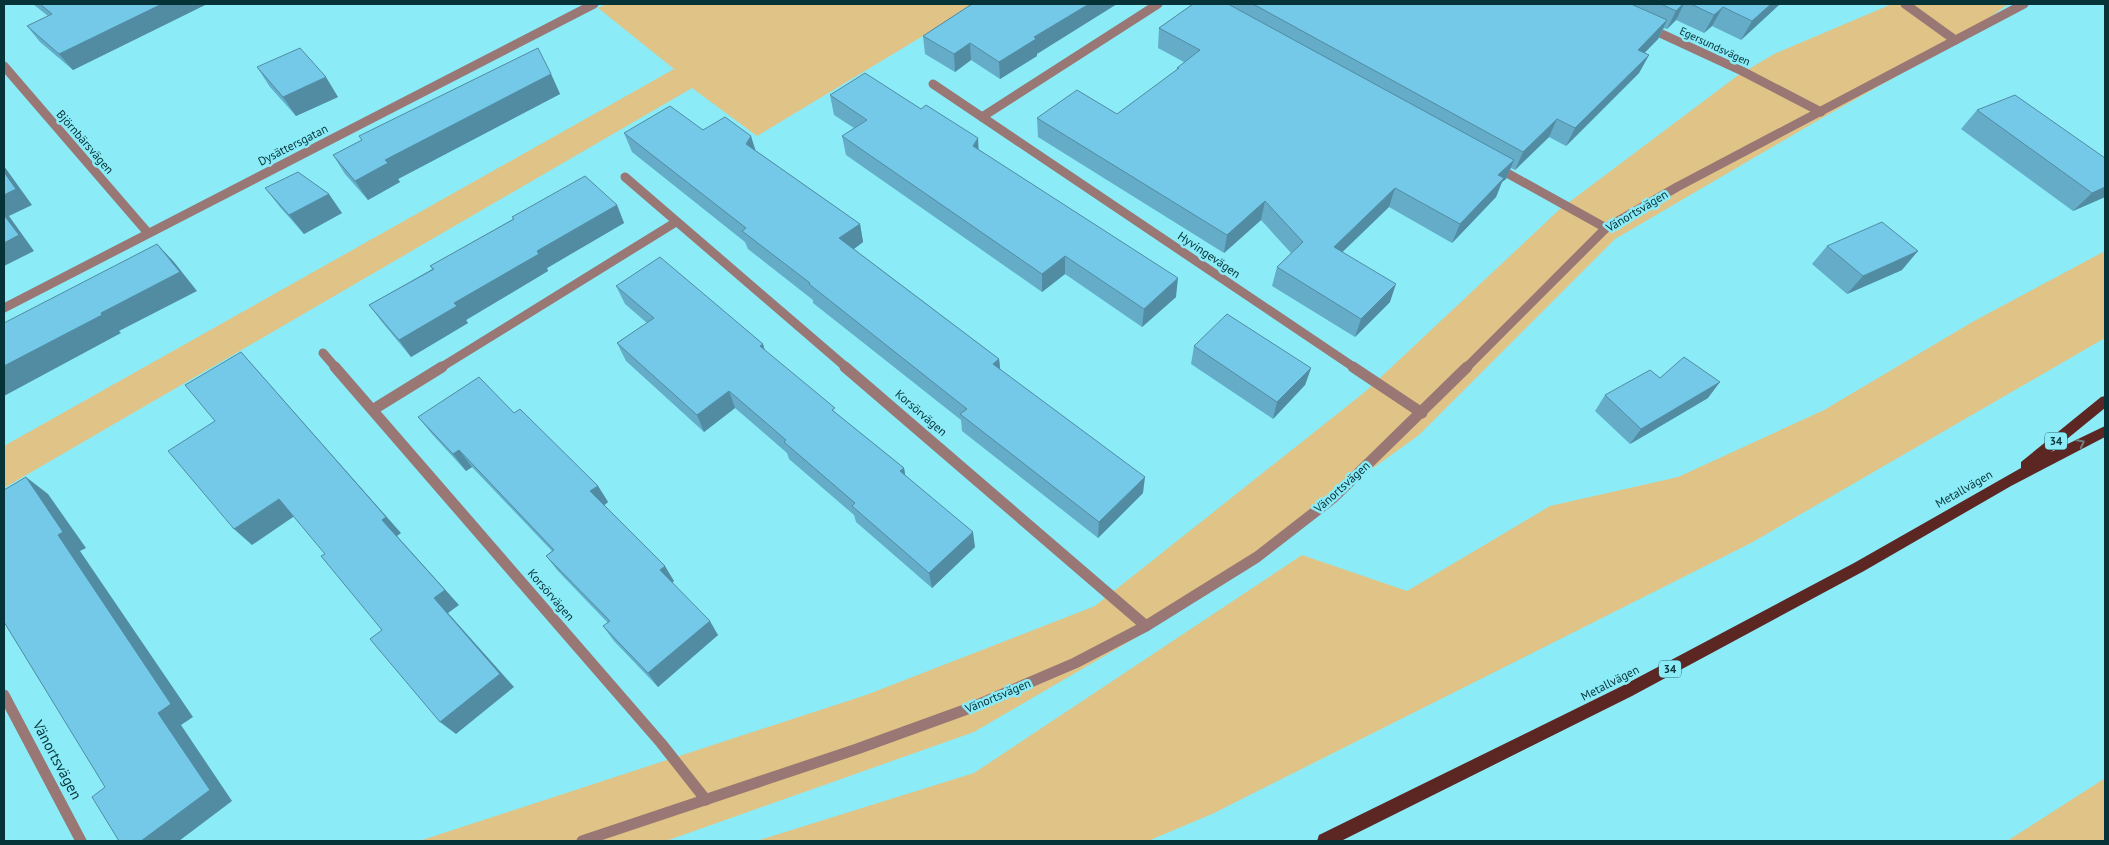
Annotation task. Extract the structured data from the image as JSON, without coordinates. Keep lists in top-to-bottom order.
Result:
{
  "streets": {
    "main road": ["34", "Metallvägen"],
    "street": [
      "Egersundsvägen",
      "Björnbärsvägen",
      "Dysättersgatan",
      "Vänortsvägen",
      "Hyvingevägen",
      "Korsörvägen"
    ]
  },
  "crossings": [
    ["Egersundsvägen", "Vänortsvägen"],
    ["Björnbärsvägen", "Dysättersgatan"],
    ["Vänortsvägen", "Hyvingevägen"],
    ["Vänortsvägen", "Korsörvägen"]
  ]
}
